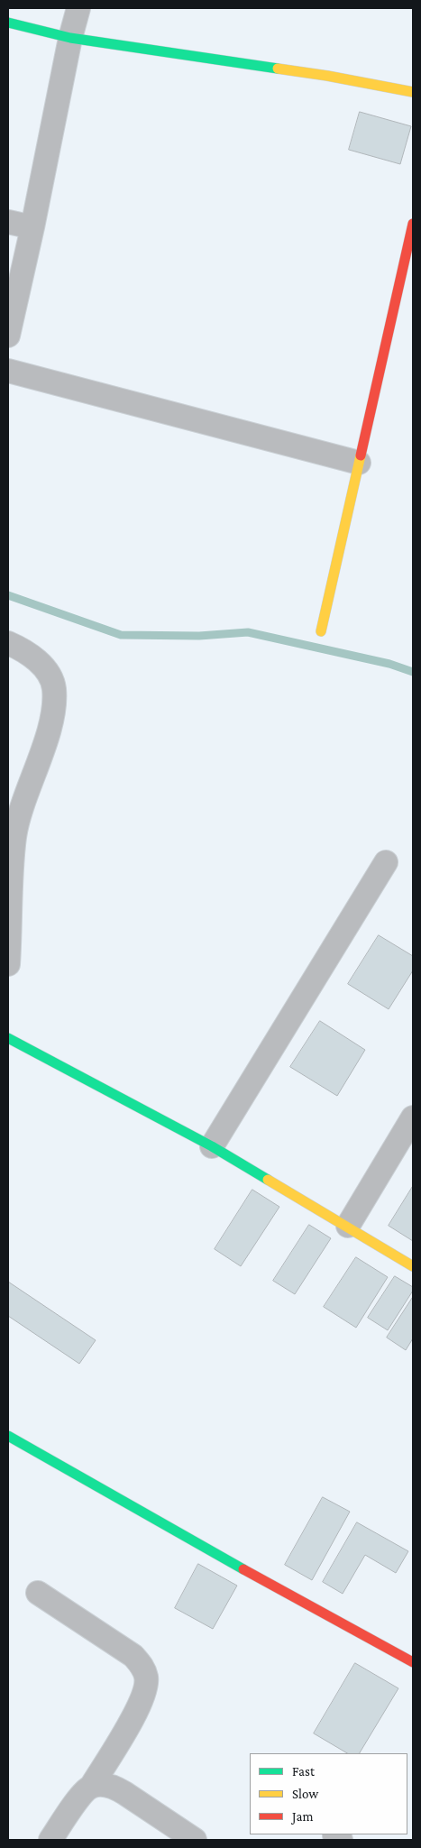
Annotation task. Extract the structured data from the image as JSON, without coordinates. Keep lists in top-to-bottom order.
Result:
{
  "legend": ["Fast", "Slow", "Jam"]
}
